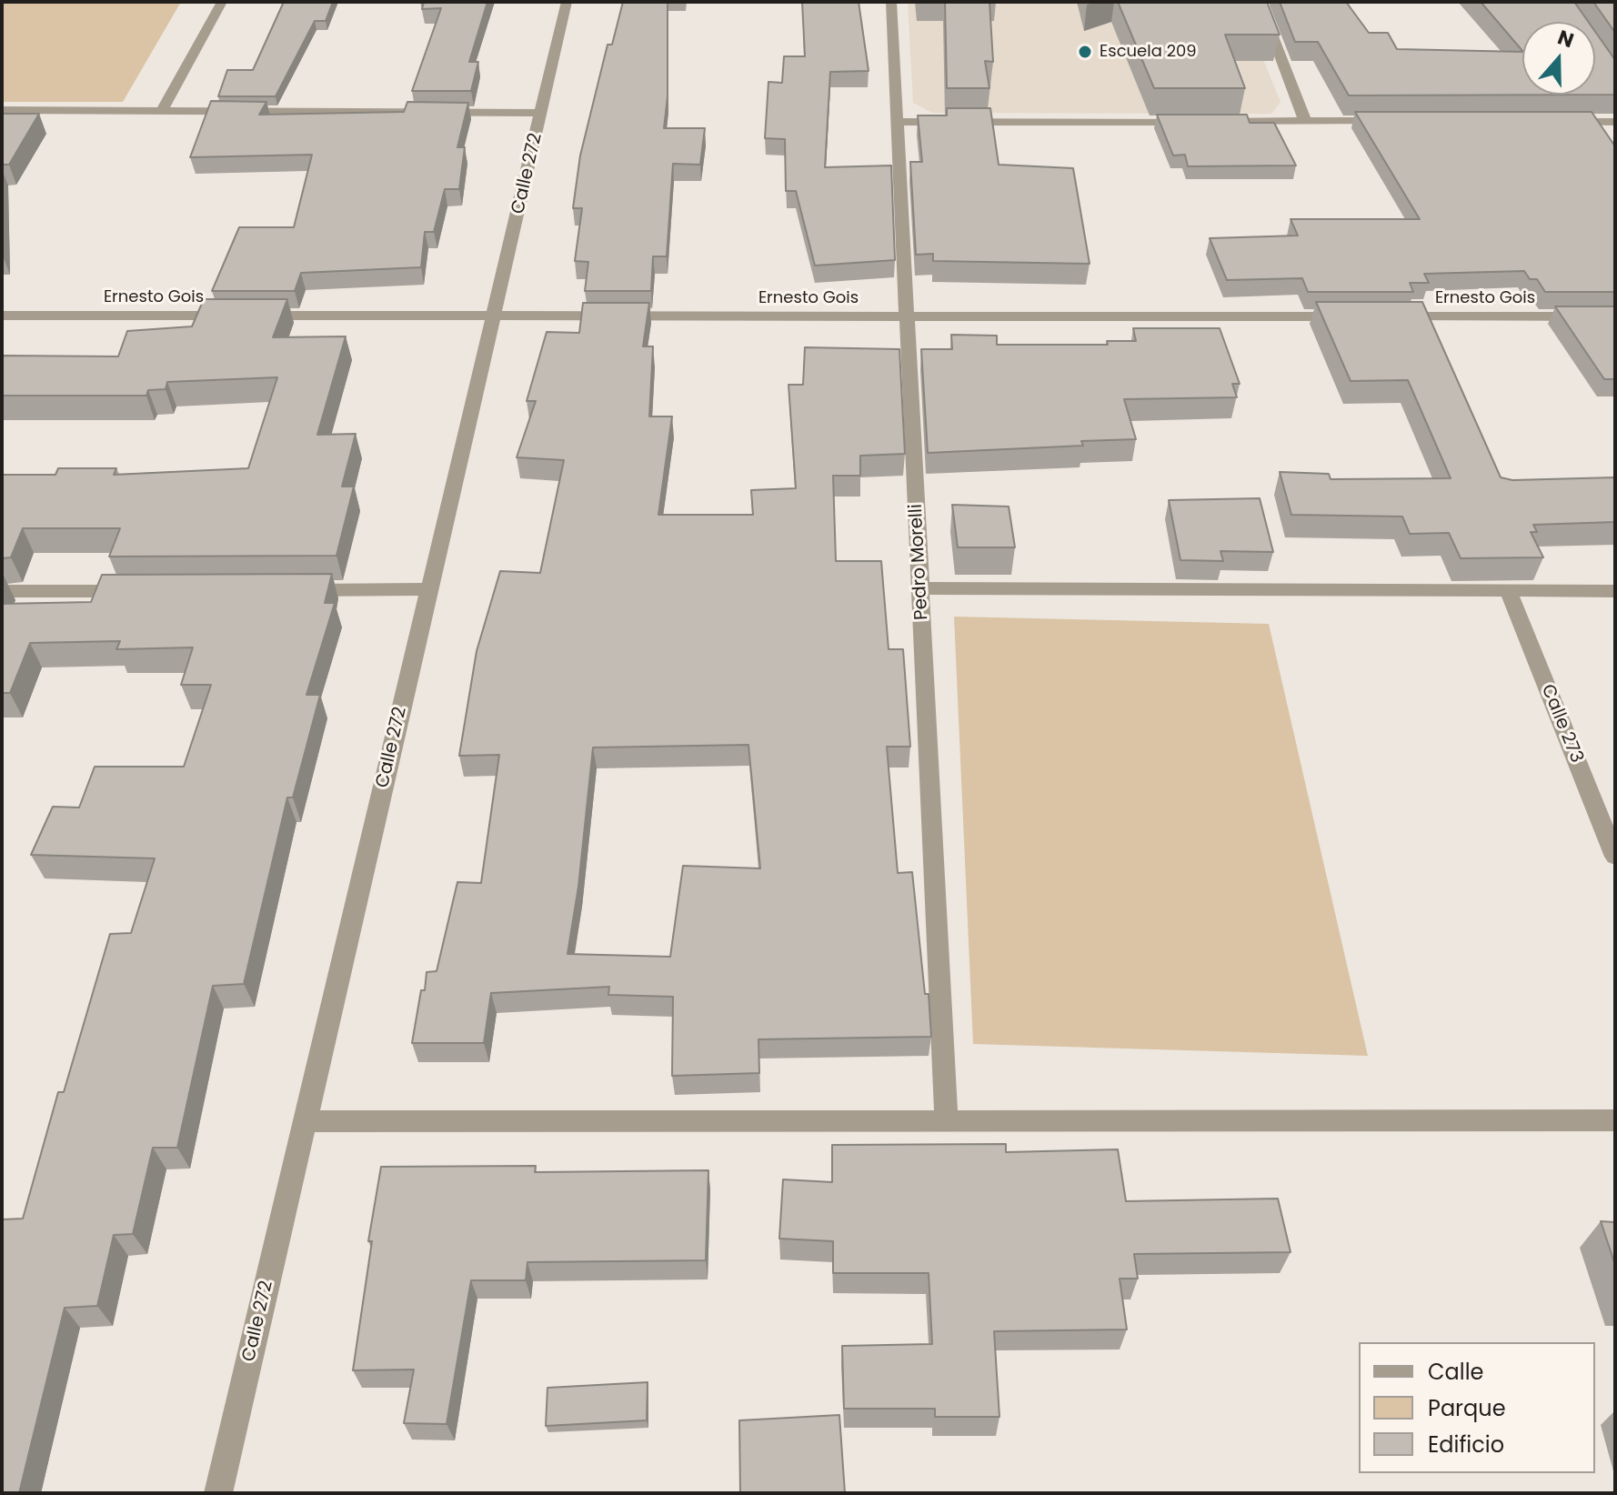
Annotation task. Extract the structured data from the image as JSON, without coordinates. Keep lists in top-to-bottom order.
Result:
{
  "streets": {
    "street": [
      "Calle 272",
      "Ernesto Gois",
      "Pedro Morelli",
      "Calle 273"
    ]
  },
  "crossings": [
    ["Calle 272", "Ernesto Gois"],
    ["Ernesto Gois", "Pedro Morelli"]
  ],
  "places": ["Escuela 209"],
  "legend": ["Calle", "Parque", "Edificio"],
  "north": "top"
}
